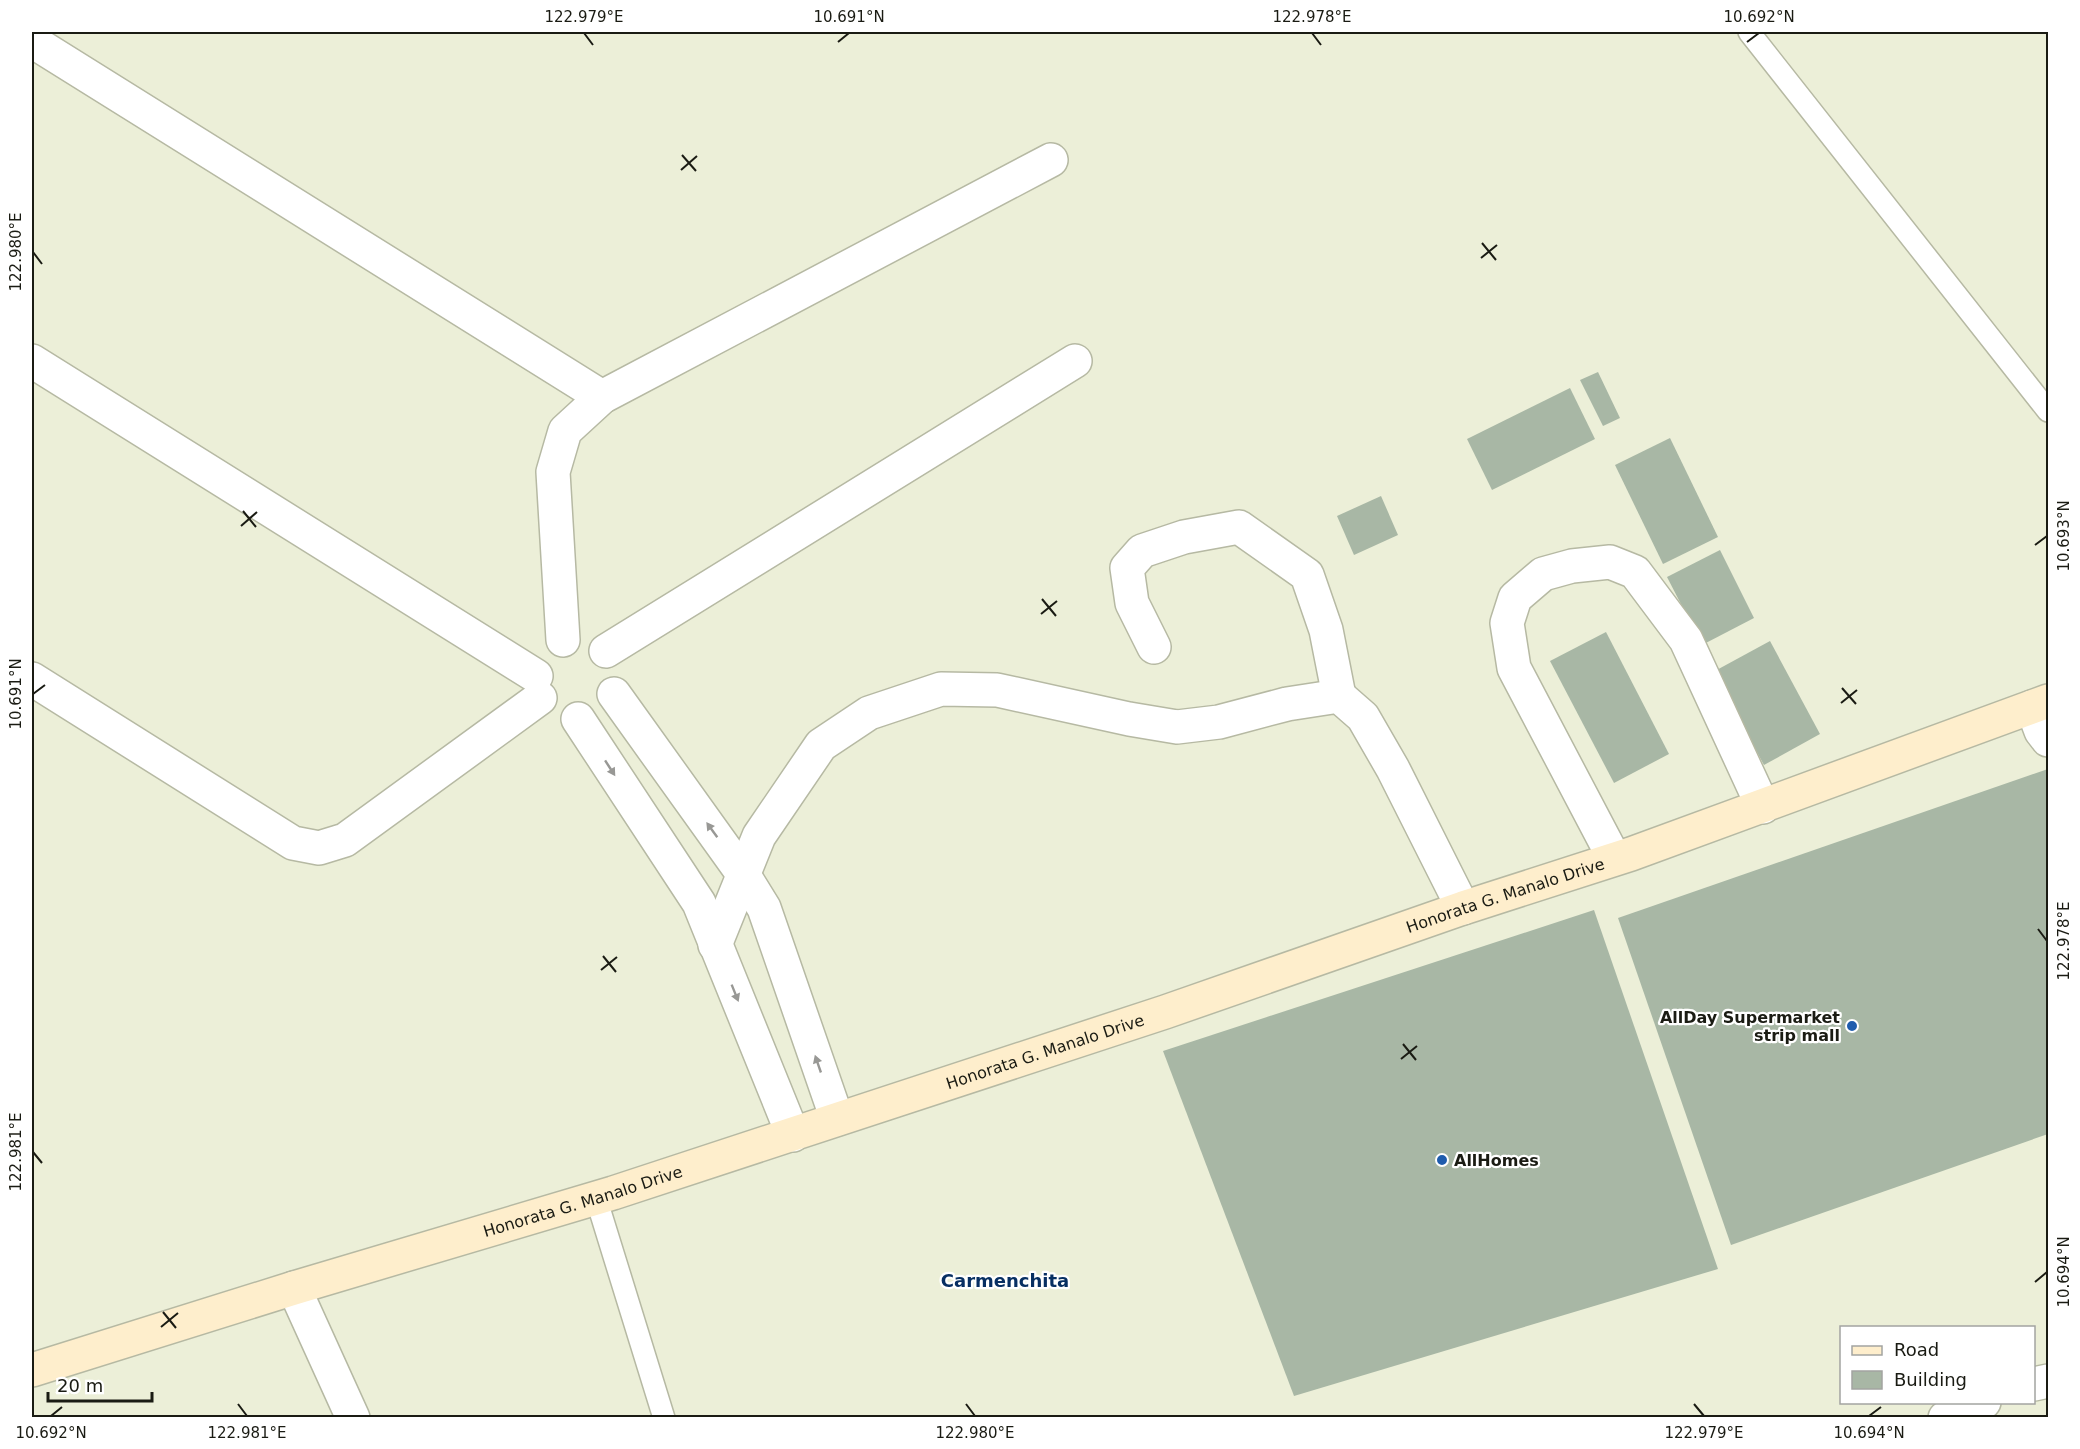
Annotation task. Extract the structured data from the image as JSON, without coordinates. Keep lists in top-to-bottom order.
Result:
{
  "streets": {
    "street": ["Honorata G. Manalo Drive"]
  },
  "districts": ["Carmenchita"],
  "places": ["AllDay Supermarket strip mall", "AllHomes"],
  "legend": ["Road", "Building"],
  "scale_bar": "20 m",
  "coordinates": [
    "122.979°E",
    "10.691°N",
    "122.978°E",
    "10.692°N",
    "122.980°E",
    "10.693°N",
    "122.981°E",
    "10.694°N"
  ]
}
